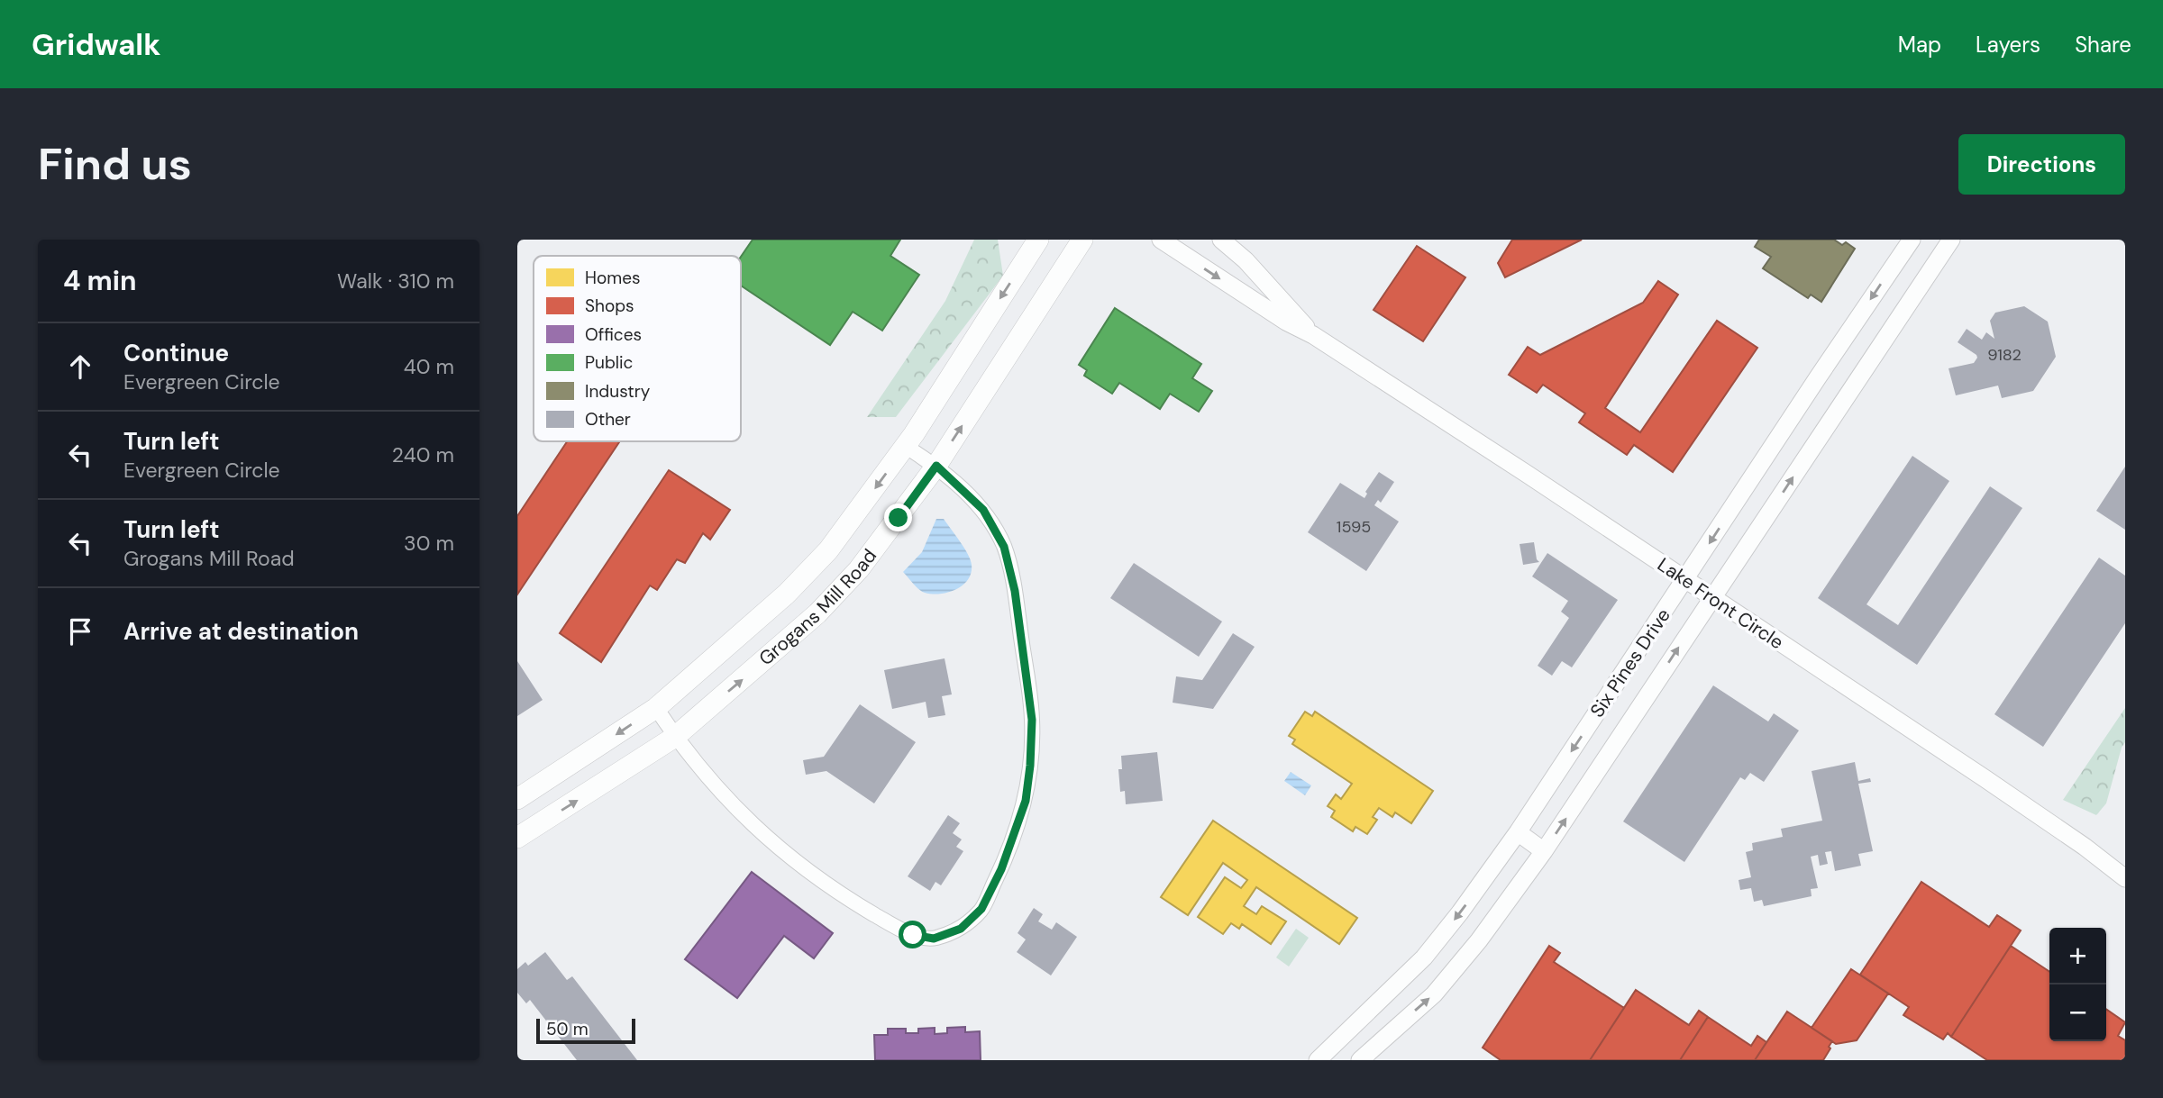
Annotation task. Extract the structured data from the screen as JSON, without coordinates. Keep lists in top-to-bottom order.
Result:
{
  "streets": {
    "main road": ["Grogans Mill Road"],
    "street": ["Lake Front Circle", "Six Pines Drive"]
  },
  "crossings": [
    ["Lake Front Circle", "Six Pines Drive"]
  ],
  "house_numbers": ["9182", "1595"],
  "legend": [
    "Homes",
    "Shops",
    "Offices",
    "Public",
    "Industry",
    "Other"
  ],
  "scale_bar": "50 m",
  "page": {
    "header": "Gridwalk",
    "nav": ["Map", "Layers", "Share"],
    "buttons": "Directions",
    "title": "Find us",
    "heading": ["4 min", "Walk · 310 m"],
    "list": [
      ["Continue", "Evergreen Circle", "40 m"],
      ["Turn left", "Evergreen Circle", "240 m"],
      ["Turn left", "Grogans Mill Road", "30 m"],
      "Arrive at destination"
    ],
    "map_buttons": ["+", "−"],
    "scale": "50 m"
  }
}
